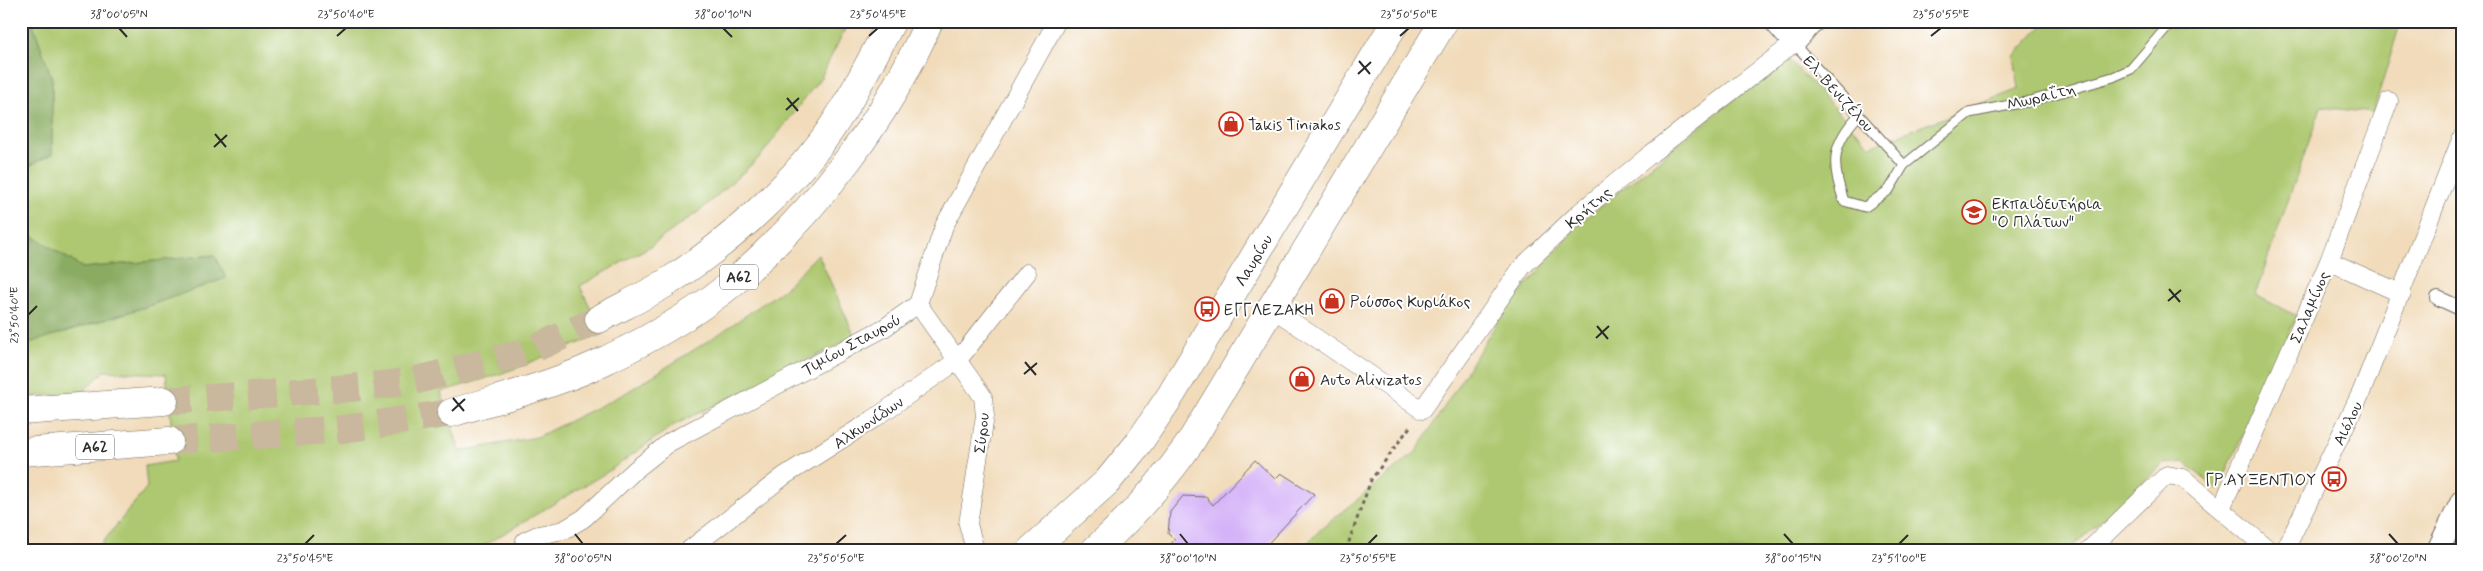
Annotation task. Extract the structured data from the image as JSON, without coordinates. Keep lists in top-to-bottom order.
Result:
{
  "streets": {
    "main road": ["Λαυρίου", "Α62"],
    "street": [
      "Ελ. Βενιζέλου",
      "Κρήτης",
      "Σαλαμίνος",
      "Τιμίου Σταυρού",
      "Αλκυονίδων",
      "Αιόλου",
      "Σύρου"
    ],
    "lane": ["Μωραΐτη"]
  },
  "crossings": [
    ["Ελ. Βενιζέλου", "Μωραΐτη"],
    ["Ελ. Βενιζέλου", "Κρήτης"],
    ["Τιμίου Σταυρού", "Σύρου"],
    ["Αλκυονίδων", "Σύρου"]
  ],
  "places": {
    "shop": ["Takis Tiniakos", "Ρούσσος Κυριάκος", "Auto Alivizatos"],
    "school or university": ["Εκπαιδευτήρια \"Ο Πλάτων\""],
    "bus stop": ["ΕΓΓΛΕΖΑΚΗ", "ΓΡ.ΑΥΞΕΝΤΙΟΥ"]
  },
  "coordinates": [
    "38°00'05\"N",
    "23°50'40\"E",
    "38°00'10\"N",
    "23°50'45\"E",
    "23°50'50\"E",
    "23°50'55\"E",
    "38°00'15\"N",
    "23°51'00\"E",
    "38°00'20\"N"
  ]
}
